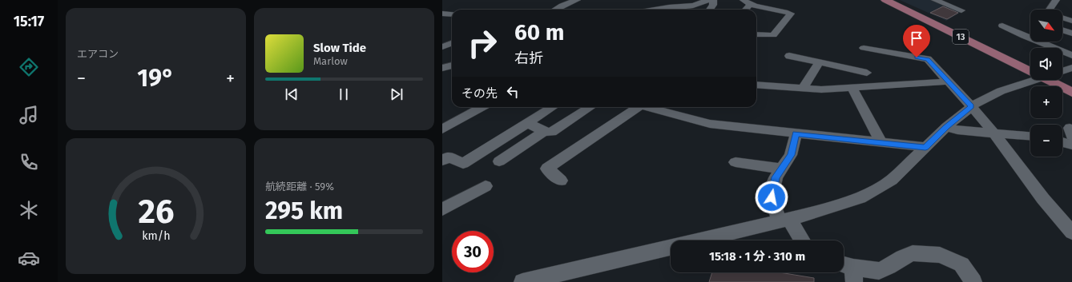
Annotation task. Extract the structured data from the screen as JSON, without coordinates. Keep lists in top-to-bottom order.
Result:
{
  "streets": {
    "main road": ["13"]
  },
  "north": "bottom right",
  "page": {
    "tabs": "15:17",
    "tile": [
      "エアコン",
      ["航続距離 · 59%", "295 km"]
    ],
    "map_buttons": ["+", "−"],
    "turn": ["60 m", "右折"],
    "song": ["Slow Tide", "Marlow"],
    "heat": ["−", "19°", "+"],
    "then": "その先",
    "limit": "30",
    "trip": "15:18 · 1 分 · 310 m",
    "gauge": ["26", "km/h"]
  }
}
